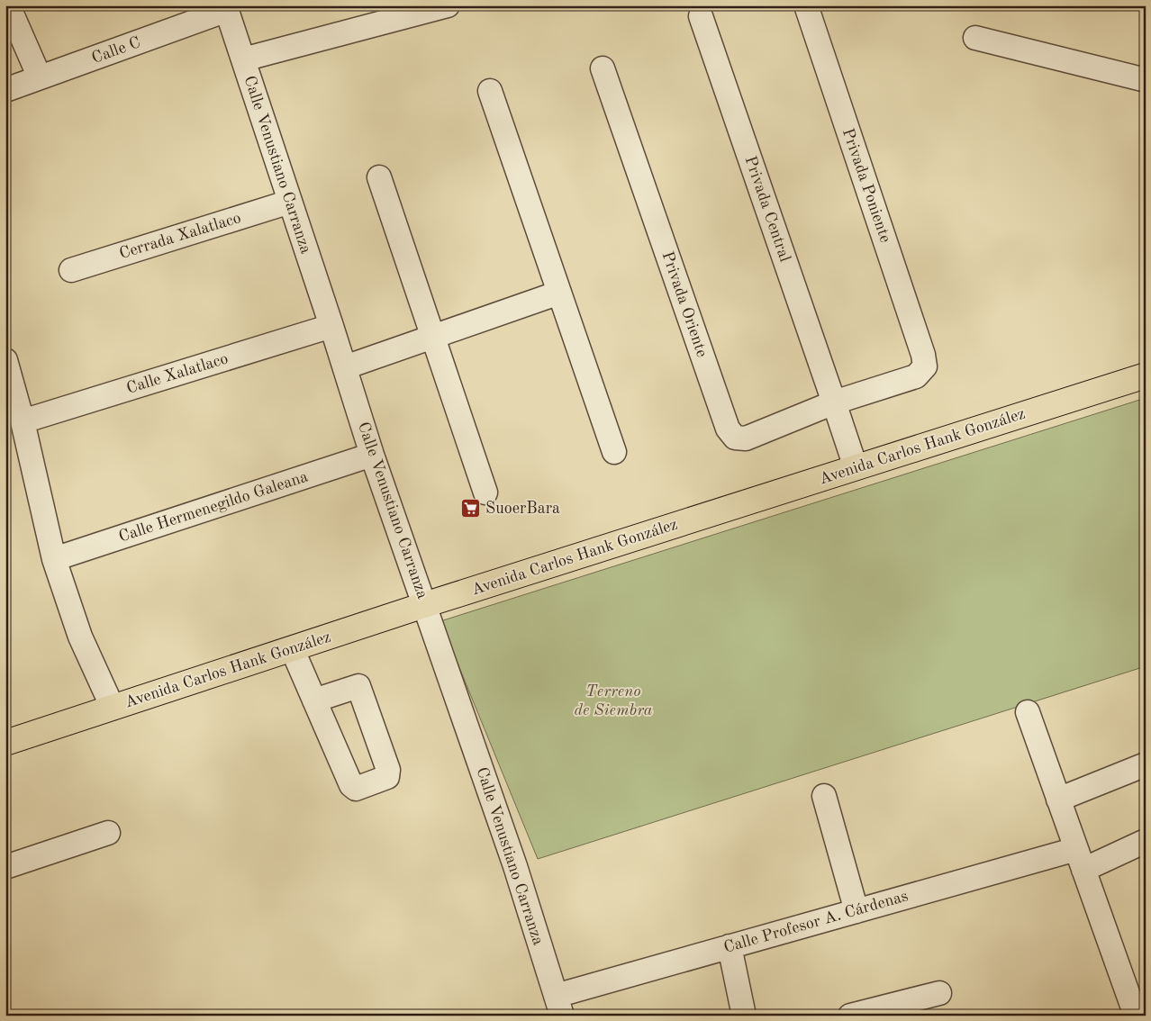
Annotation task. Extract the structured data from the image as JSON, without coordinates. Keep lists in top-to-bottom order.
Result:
{
  "streets": {
    "main road": ["Avenida Carlos Hank González"],
    "street": [
      "Calle C",
      "Calle Venustiano Carranza",
      "Privada Poniente",
      "Privada Central",
      "Cerrada Xalatlaco",
      "Privada Oriente",
      "Calle Xalatlaco",
      "Calle Hermenegildo Galeana",
      "Calle Profesor A. Cárdenas"
    ]
  },
  "crossings": [
    ["Calle C", "Calle Venustiano Carranza"],
    ["Calle Venustiano Carranza", "Cerrada Xalatlaco"],
    ["Calle Venustiano Carranza", "Calle Xalatlaco"],
    ["Calle Venustiano Carranza", "Avenida Carlos Hank González"],
    ["Calle Venustiano Carranza", "Calle Hermenegildo Galeana"],
    ["Calle Venustiano Carranza", "Calle Profesor A. Cárdenas"],
    ["Privada Poniente", "Privada Central"],
    ["Privada Poniente", "Privada Oriente"],
    ["Privada Central", "Privada Oriente"],
    ["Privada Central", "Avenida Carlos Hank González"]
  ],
  "parks": ["Terreno de Siembra"],
  "places": {
    "supermarket": ["SuoerBara"]
  }
}
